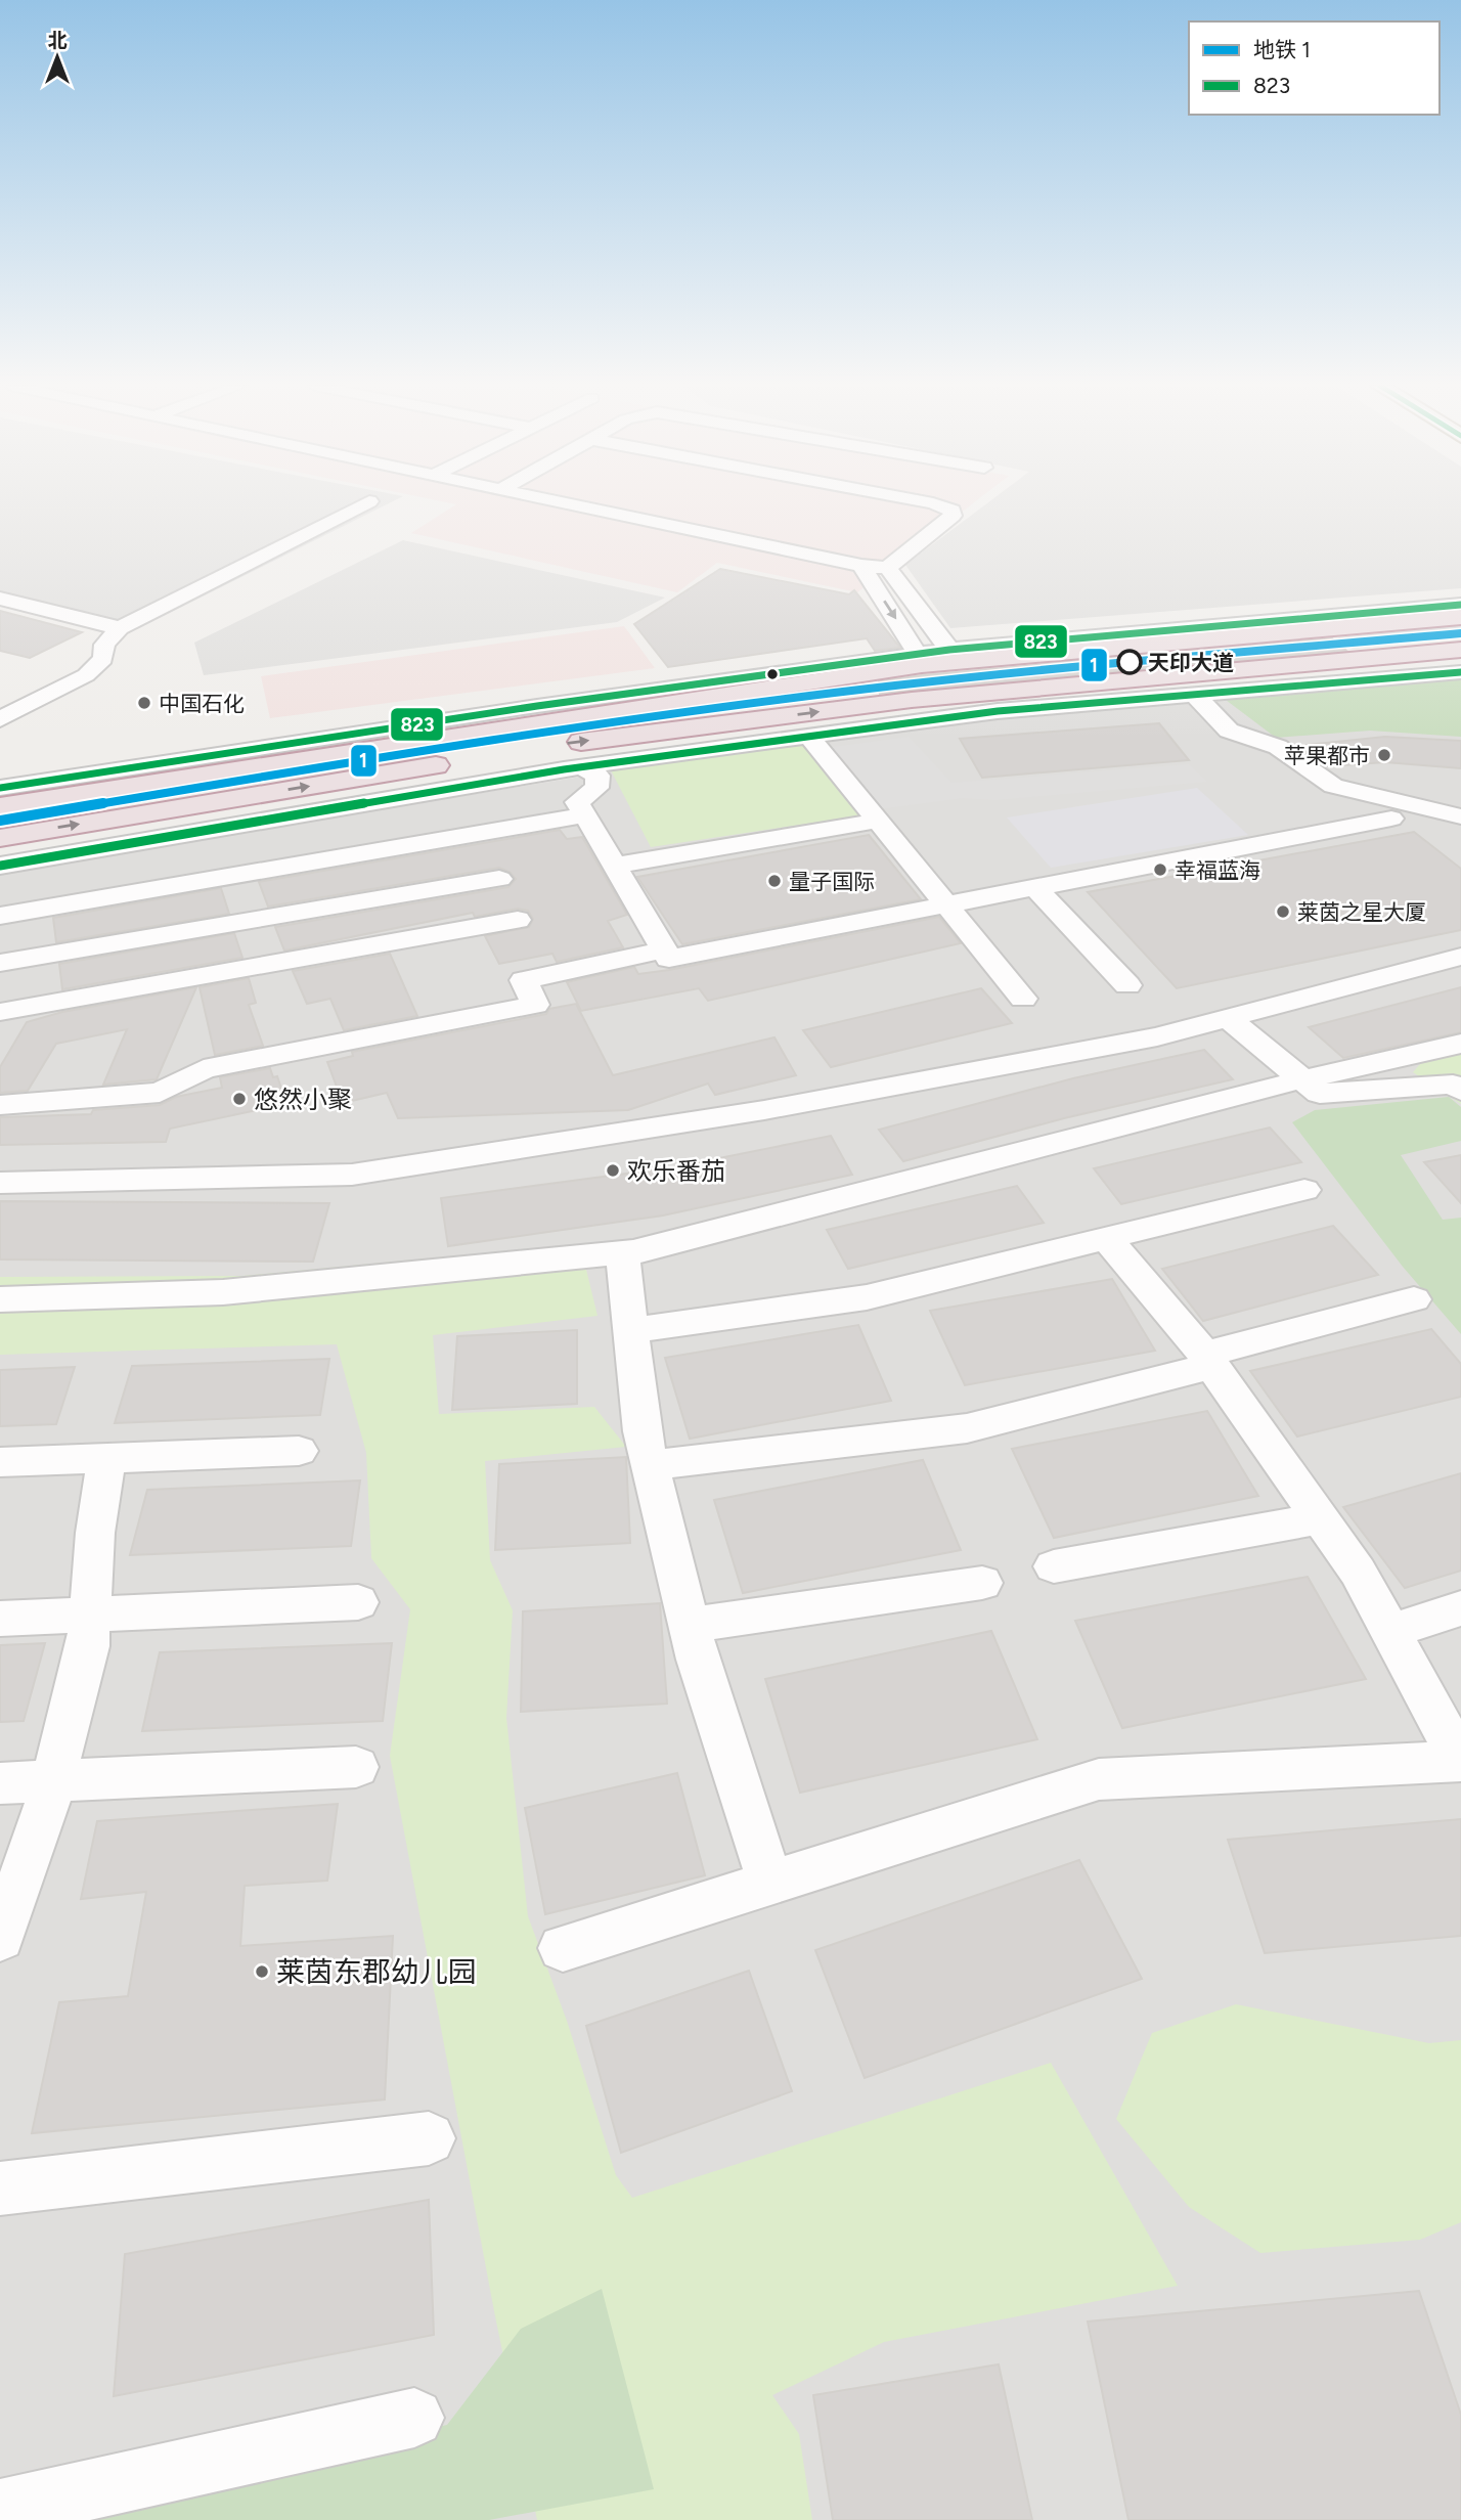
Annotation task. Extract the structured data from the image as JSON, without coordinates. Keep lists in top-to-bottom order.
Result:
{
  "places": [
    "天印大道",
    "中国石化",
    "苹果都市",
    "幸福蓝海",
    "量子国际",
    "莱茵之星大厦",
    "悠然小聚",
    "欢乐番茄",
    "莱茵东郡幼儿园"
  ],
  "lines": ["transit line 823", "metro line 1"],
  "legend": ["地铁 1", "823"],
  "north": "top"
}
